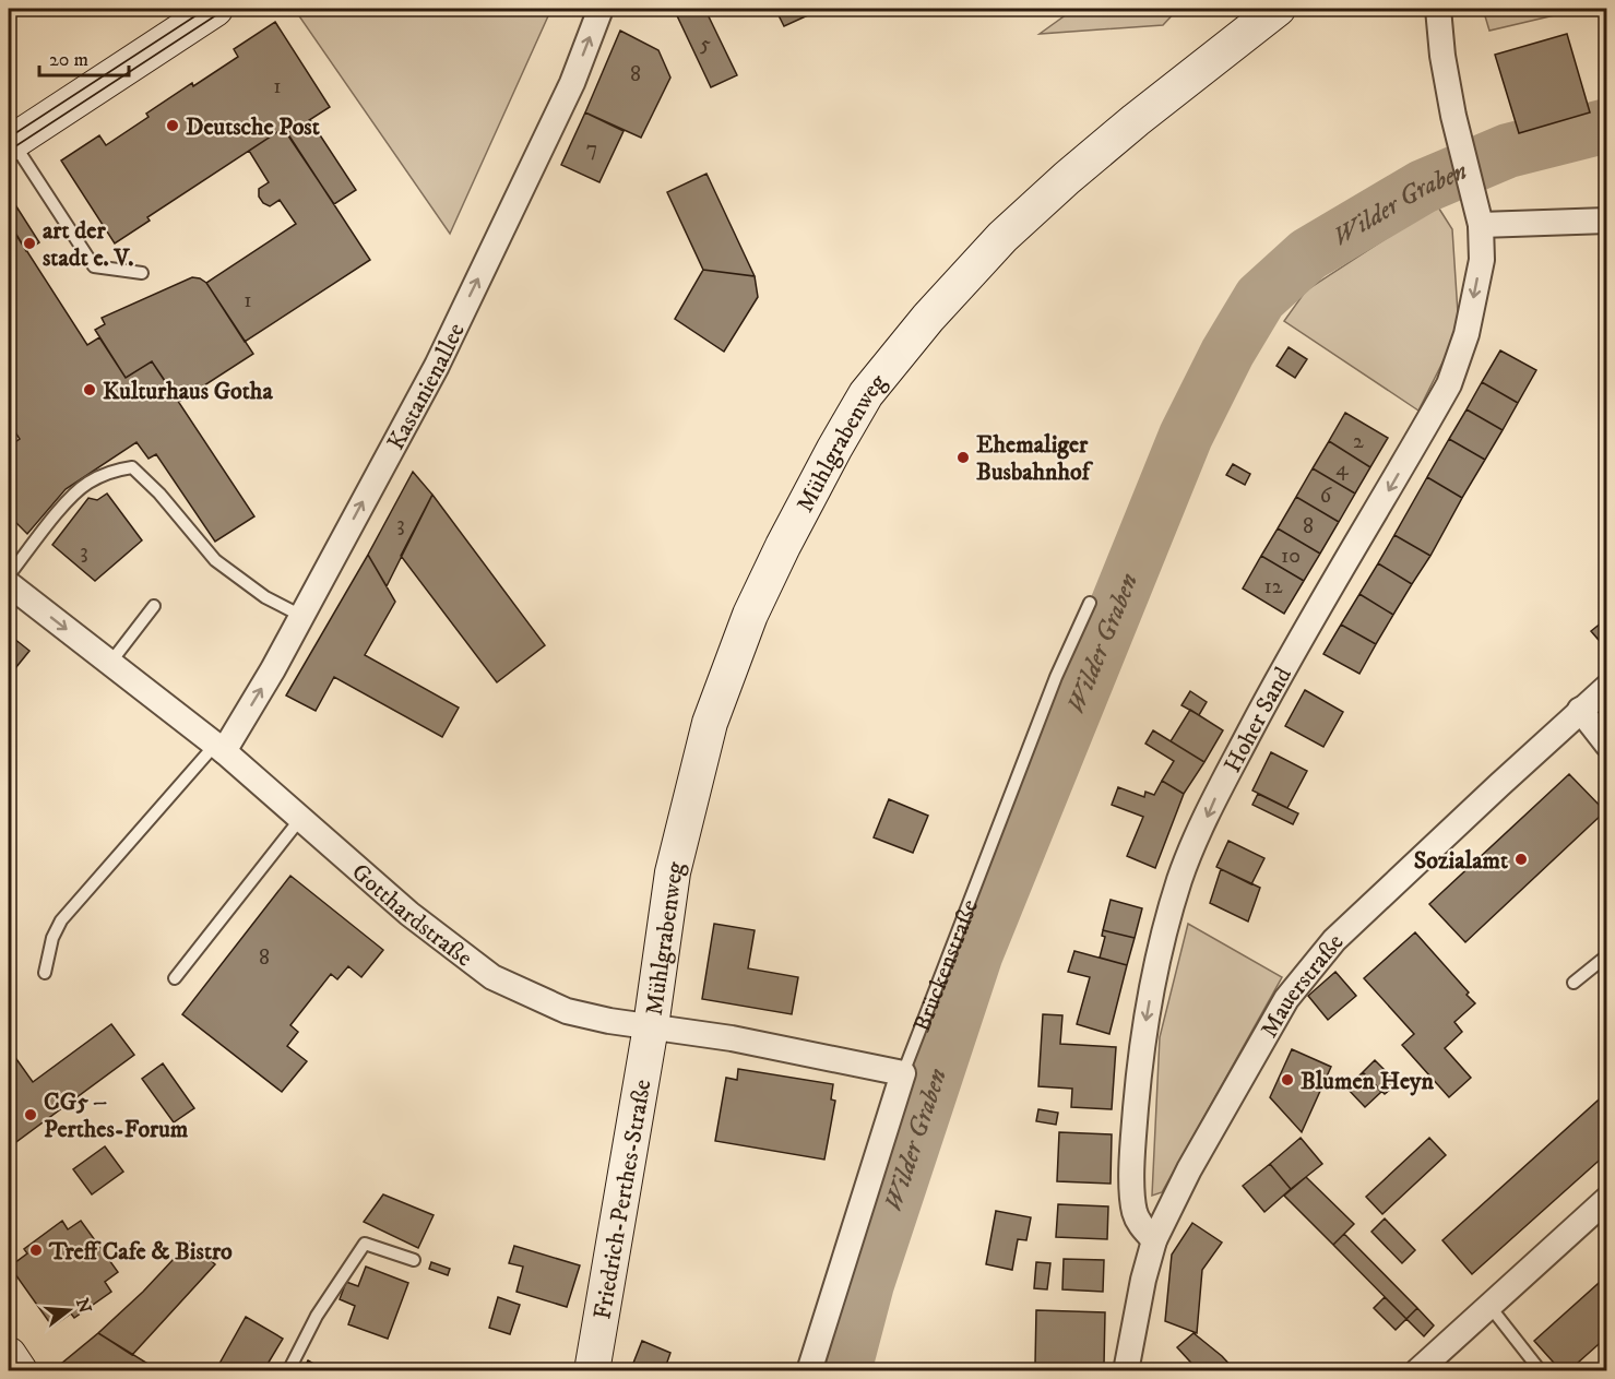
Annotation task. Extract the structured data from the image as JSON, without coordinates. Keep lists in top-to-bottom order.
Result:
{
  "streets": {
    "street": [
      "Kastanienallee",
      "Mühlgrabenweg",
      "Hoher Sand",
      "Gotthardstraße",
      "Brückenstraße",
      "Mauerstraße",
      "Friedrich-Perthes-Straße"
    ]
  },
  "crossings": [
    ["Kastanienallee", "Gotthardstraße"],
    ["Mühlgrabenweg", "Gotthardstraße"],
    ["Mühlgrabenweg", "Friedrich-Perthes-Straße"],
    ["Hoher Sand", "Mauerstraße"],
    ["Gotthardstraße", "Brückenstraße"],
    ["Gotthardstraße", "Friedrich-Perthes-Straße"]
  ],
  "one_way": ["Kastanienallee", "Hoher Sand"],
  "water": ["Wilder Graben"],
  "places": [
    "Deutsche Post",
    "art der stadt e. V.",
    "Kulturhaus Gotha",
    "Ehemaliger Busbahnhof",
    "Sozialamt",
    "Blumen Heyn",
    "CG5 – Perthes-Forum",
    "Treff Cafe & Bistro"
  ],
  "house_numbers": [
    "5",
    "8",
    "1",
    "7",
    "1",
    "2",
    "4",
    "6",
    "3",
    "8",
    "3",
    "10",
    "12",
    "8"
  ],
  "scale_bar": "20 m",
  "north": "right"
}
